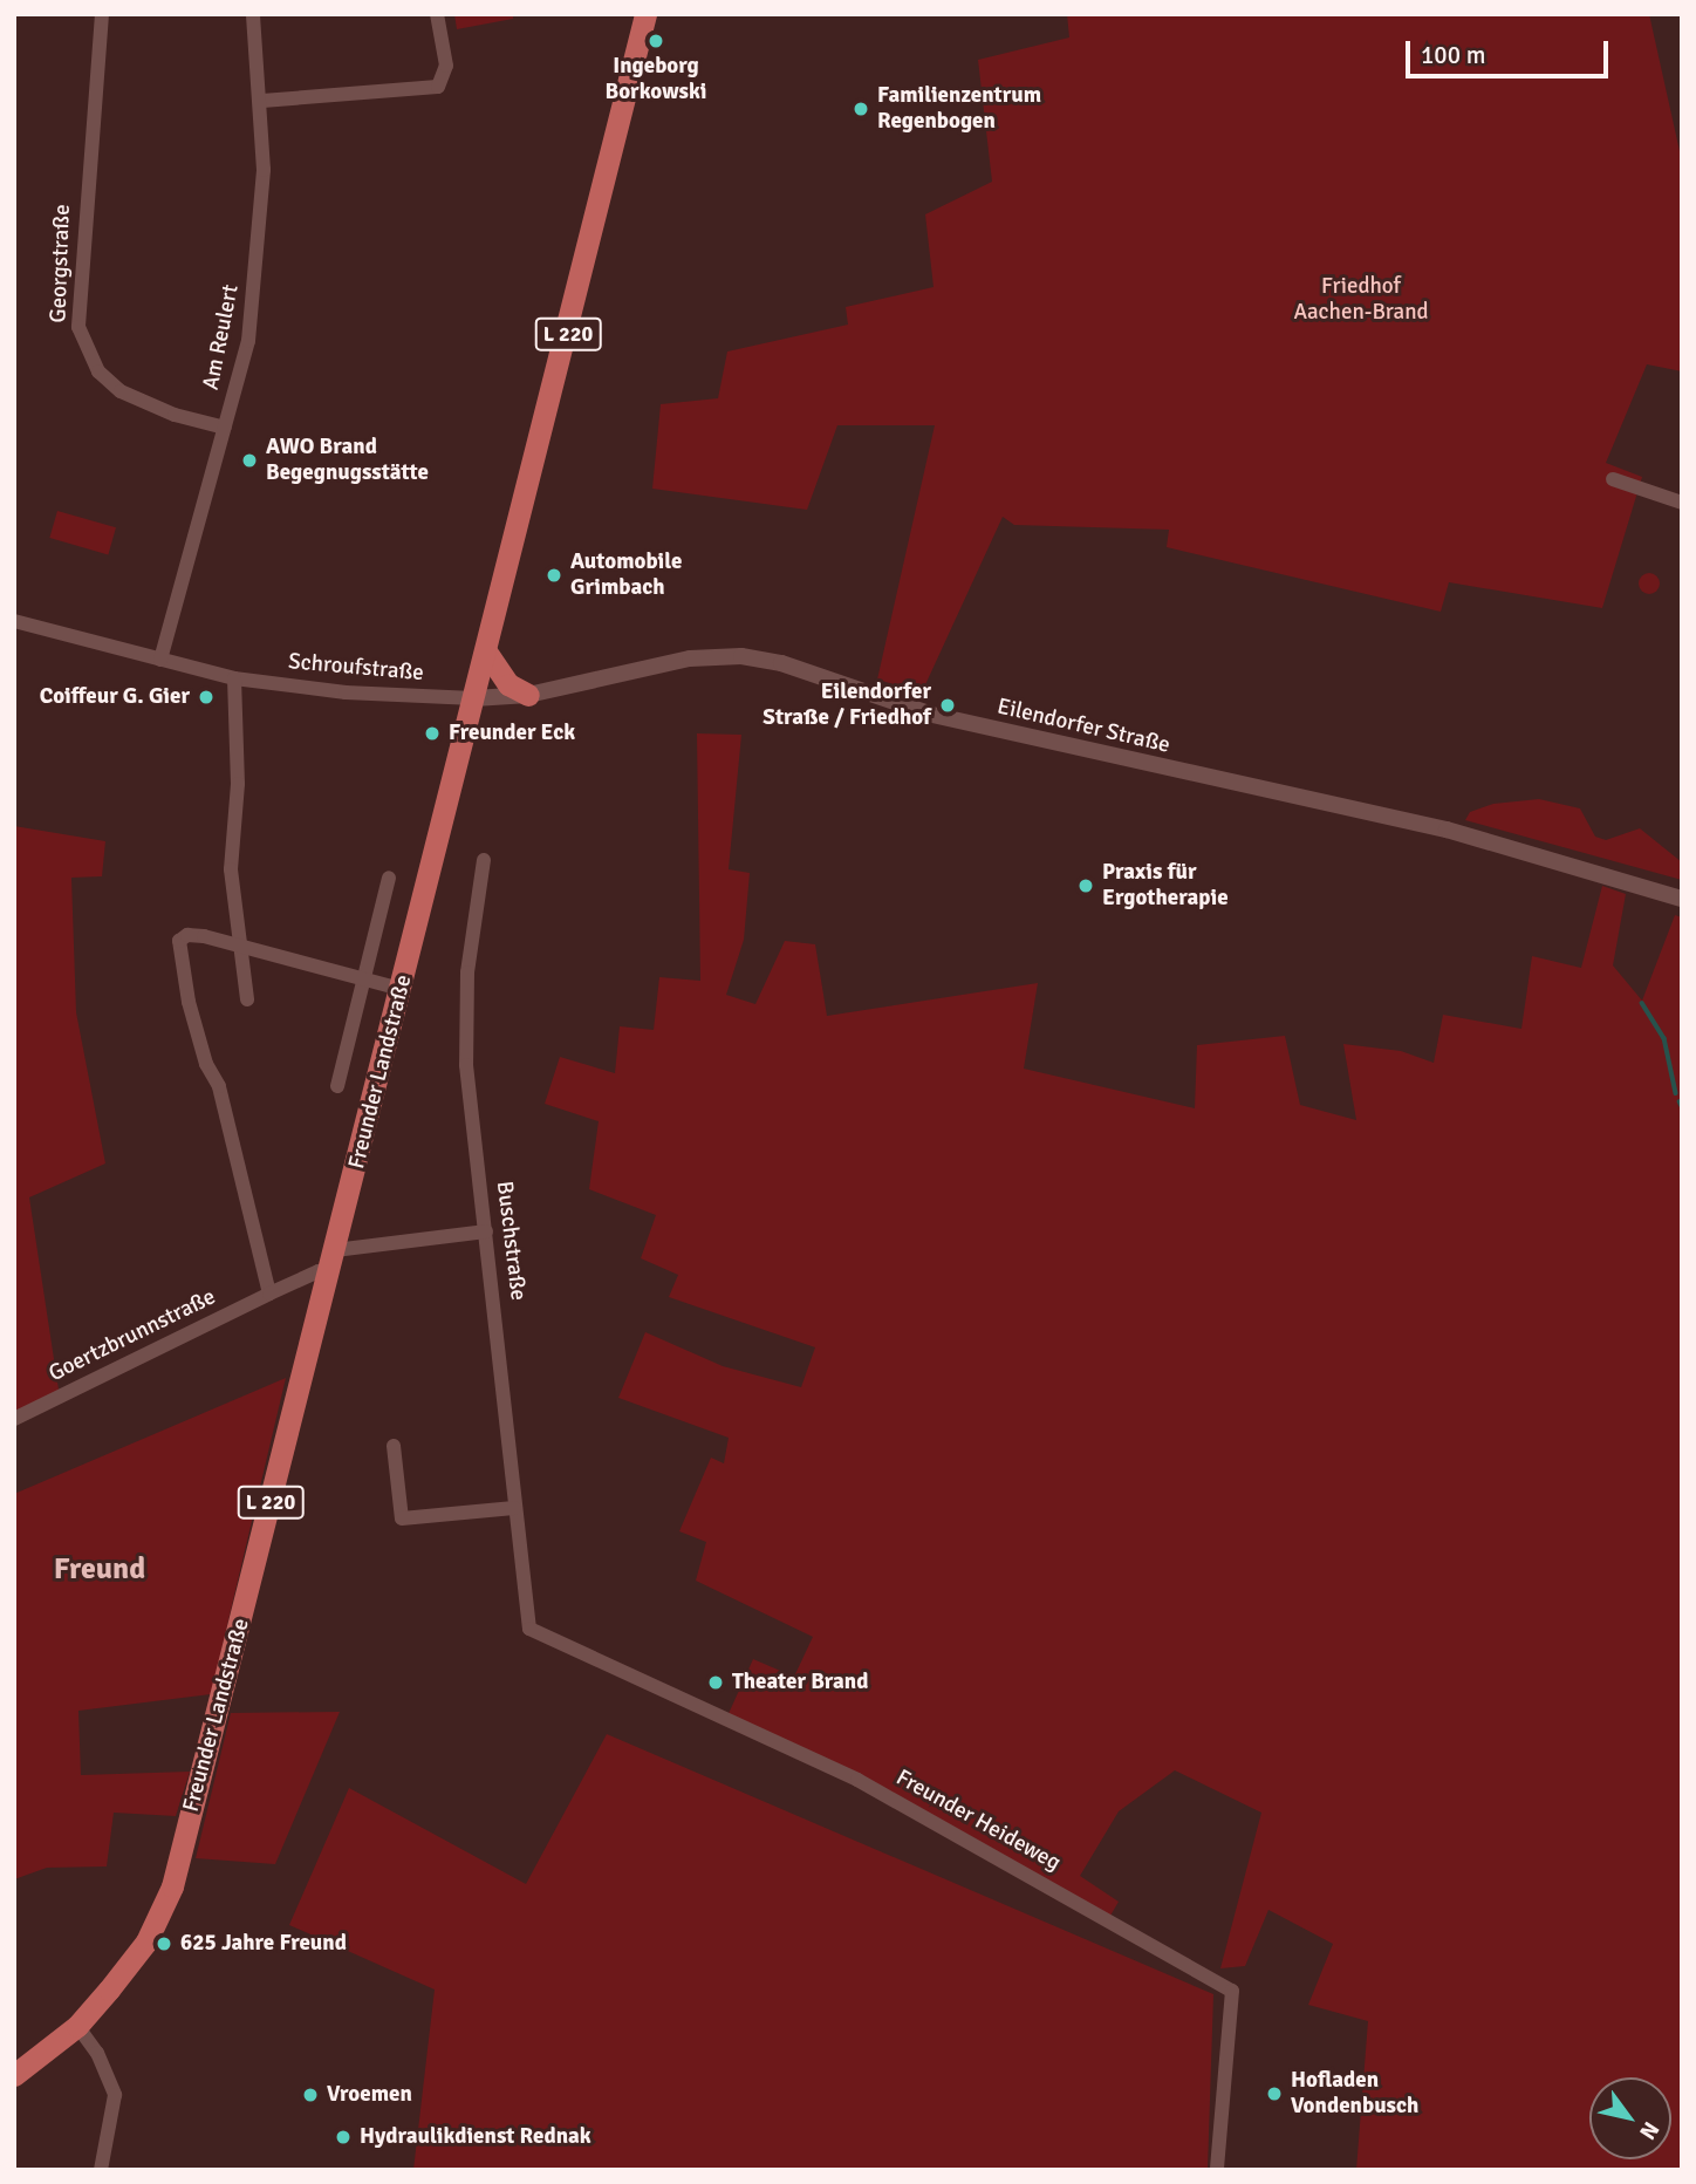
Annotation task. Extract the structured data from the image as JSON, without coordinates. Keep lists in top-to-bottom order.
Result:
{
  "streets": {
    "main road": ["L 220", "Freunder Landstraße"],
    "street": [
      "Georgstraße",
      "Am Reulert",
      "Schroufstraße",
      "Eilendorfer Straße",
      "Buschstraße",
      "Goertzbrunnstraße",
      "Freunder Heideweg"
    ]
  },
  "crossings": [
    ["Georgstraße", "Am Reulert"],
    ["Am Reulert", "Schroufstraße"],
    ["Schroufstraße", "Eilendorfer Straße"],
    ["Schroufstraße", "Freunder Landstraße"],
    ["Eilendorfer Straße", "Freunder Landstraße"],
    ["Freunder Landstraße", "Goertzbrunnstraße"],
    ["Buschstraße", "Freunder Heideweg"]
  ],
  "districts": ["Freund"],
  "parks": ["Friedhof Aachen-Brand"],
  "places": [
    "Ingeborg Borkowski",
    "Familienzentrum Regenbogen",
    "AWO Brand Begegnugsstätte",
    "Automobile Grimbach",
    "Coiffeur G. Gier",
    "Eilendorfer Straße / Friedhof",
    "Freunder Eck",
    "Praxis für Ergotherapie",
    "Theater Brand",
    "625 Jahre Freund",
    "Hofladen Vondenbusch",
    "Vroemen",
    "Hydraulikdienst Rednak"
  ],
  "scale_bar": "100 m",
  "north": "bottom right"
}
